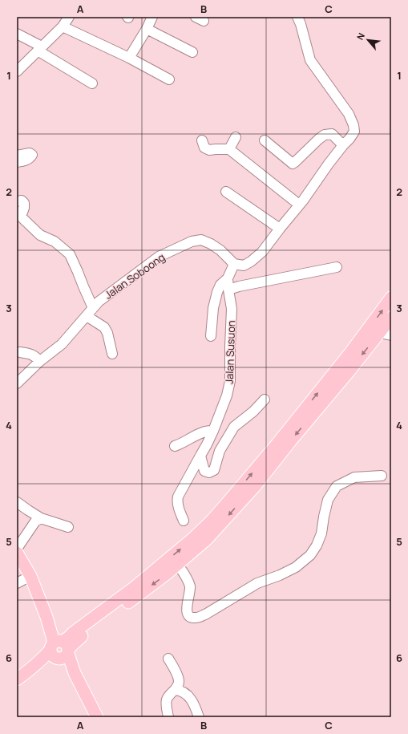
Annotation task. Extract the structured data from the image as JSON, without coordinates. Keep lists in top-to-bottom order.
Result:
{
  "streets": {
    "street": ["Jalan Soboong", "Jalan Susuon"]
  },
  "crossings": [
    ["Jalan Soboong", "Jalan Susuon"]
  ],
  "north": "top left",
  "grid": {
    "columns": ["A", "B", "C"],
    "rows": [
      "1",
      "2",
      "3",
      "4",
      "5",
      "6"
    ]
  }
}
